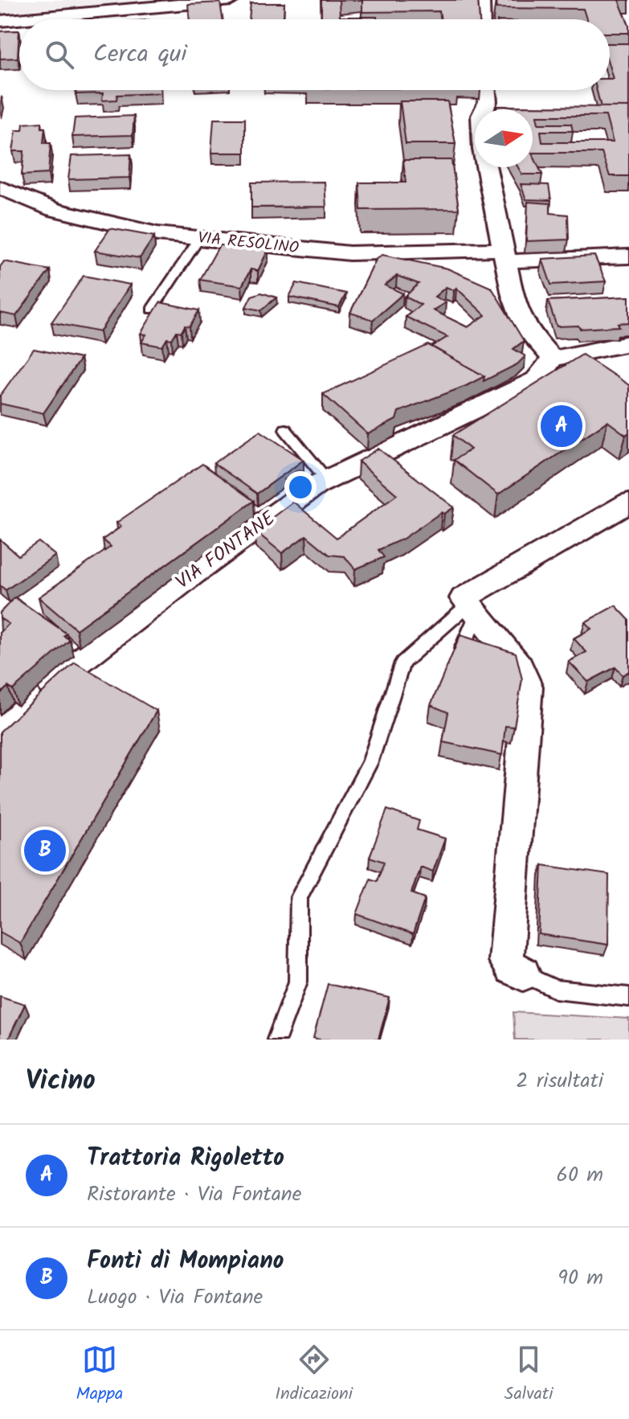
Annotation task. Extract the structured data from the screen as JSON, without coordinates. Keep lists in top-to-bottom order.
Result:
{
  "streets": {
    "street": ["VIA RESOLINO", "VIA FONTANE"]
  },
  "north": "right",
  "page": {
    "search": "Cerca qui",
    "pins": ["A", "B"],
    "heading": ["Vicino", "2 risultati"],
    "list": [
      {
        "mark": "A",
        "name": "Trattoria Rigoletto",
        "note": "Ristorante · Via Fontane",
        "value": "60 m"
      },
      {
        "mark": "B",
        "name": "Fonti di Mompiano",
        "note": "Luogo · Via Fontane",
        "value": "90 m"
      }
    ],
    "nav": ["Mappa", "Indicazioni", "Salvati"]
  }
}
